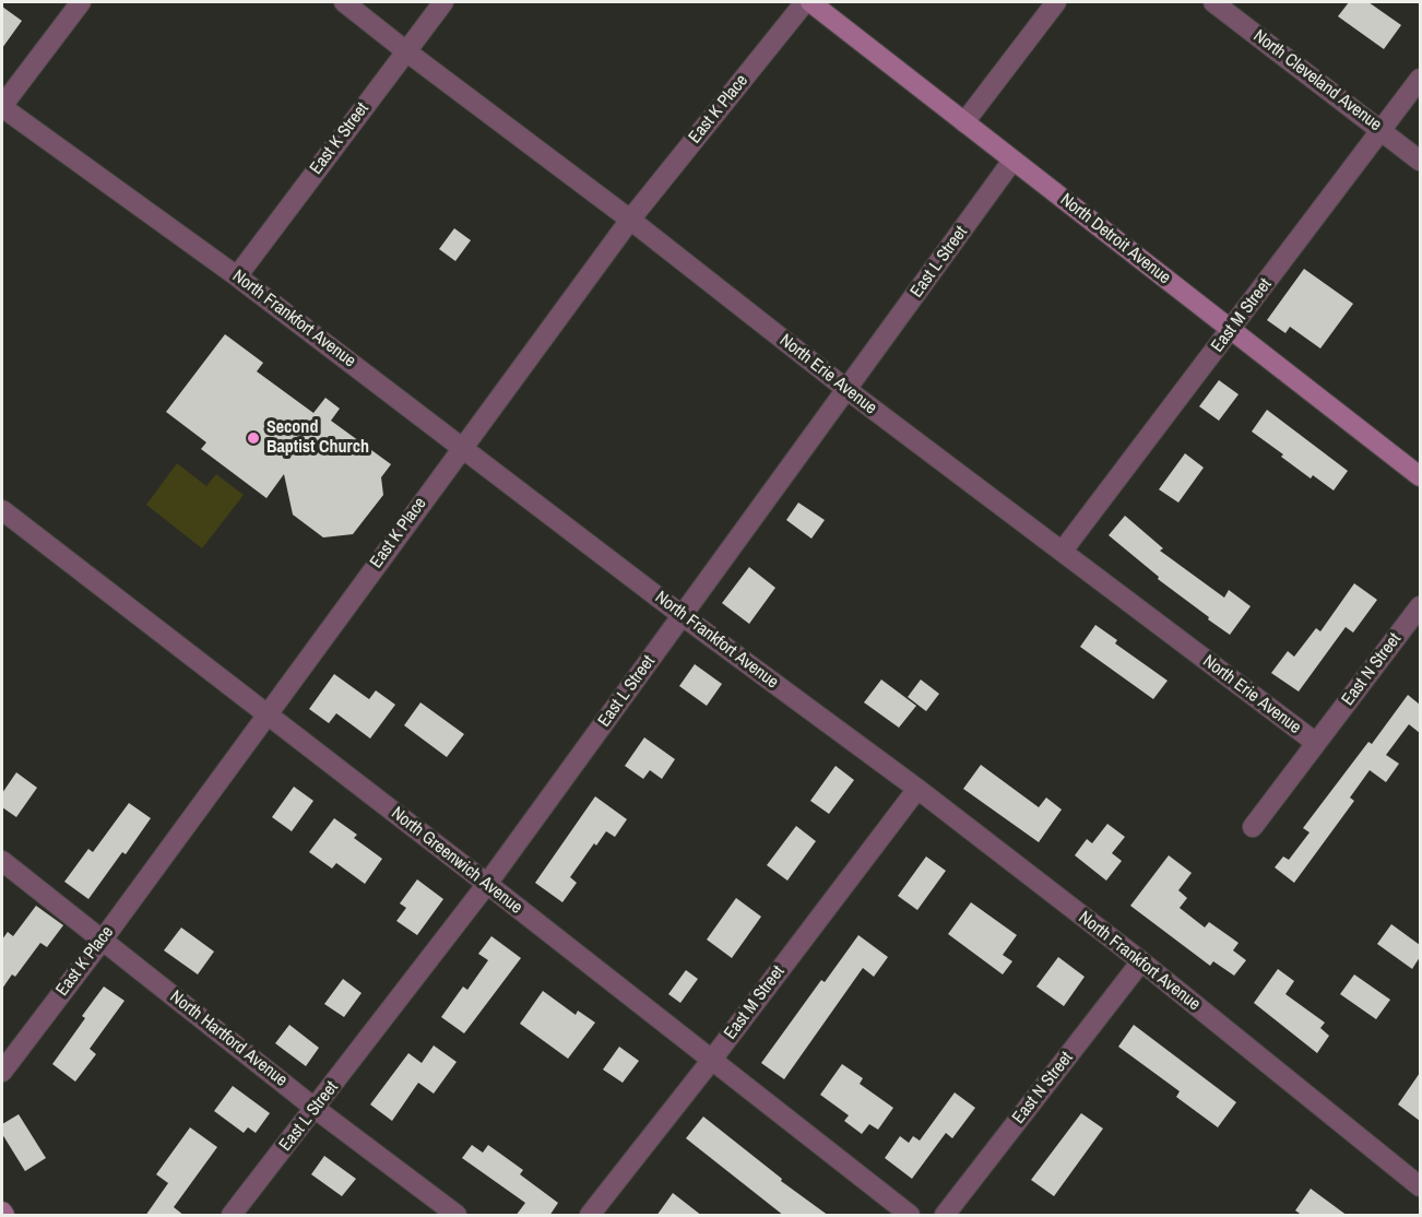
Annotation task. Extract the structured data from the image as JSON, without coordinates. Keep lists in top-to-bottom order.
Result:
{
  "streets": {
    "street": [
      "North Cleveland Avenue",
      "East K Place",
      "East K Street",
      "North Detroit Avenue",
      "East L Street",
      "East M Street",
      "North Frankfort Avenue",
      "North Erie Avenue",
      "East N Street",
      "North Greenwich Avenue",
      "North Hartford Avenue"
    ]
  },
  "crossings": [
    ["North Cleveland Avenue", "East M Street"],
    ["East K Place", "North Frankfort Avenue"],
    ["East K Place", "North Erie Avenue"],
    ["East K Place", "North Greenwich Avenue"],
    ["East K Place", "North Hartford Avenue"],
    ["East K Street", "North Frankfort Avenue"],
    ["East K Street", "North Erie Avenue"],
    ["North Detroit Avenue", "East L Street"],
    ["North Detroit Avenue", "East M Street"],
    ["East L Street", "North Frankfort Avenue"],
    ["East L Street", "North Erie Avenue"],
    ["East L Street", "North Greenwich Avenue"],
    ["East L Street", "North Hartford Avenue"],
    ["East M Street", "North Frankfort Avenue"],
    ["East M Street", "North Erie Avenue"],
    ["East M Street", "North Greenwich Avenue"],
    ["North Frankfort Avenue", "East N Street"],
    ["North Erie Avenue", "East N Street"]
  ],
  "places": ["Second Baptist Church"]
}
